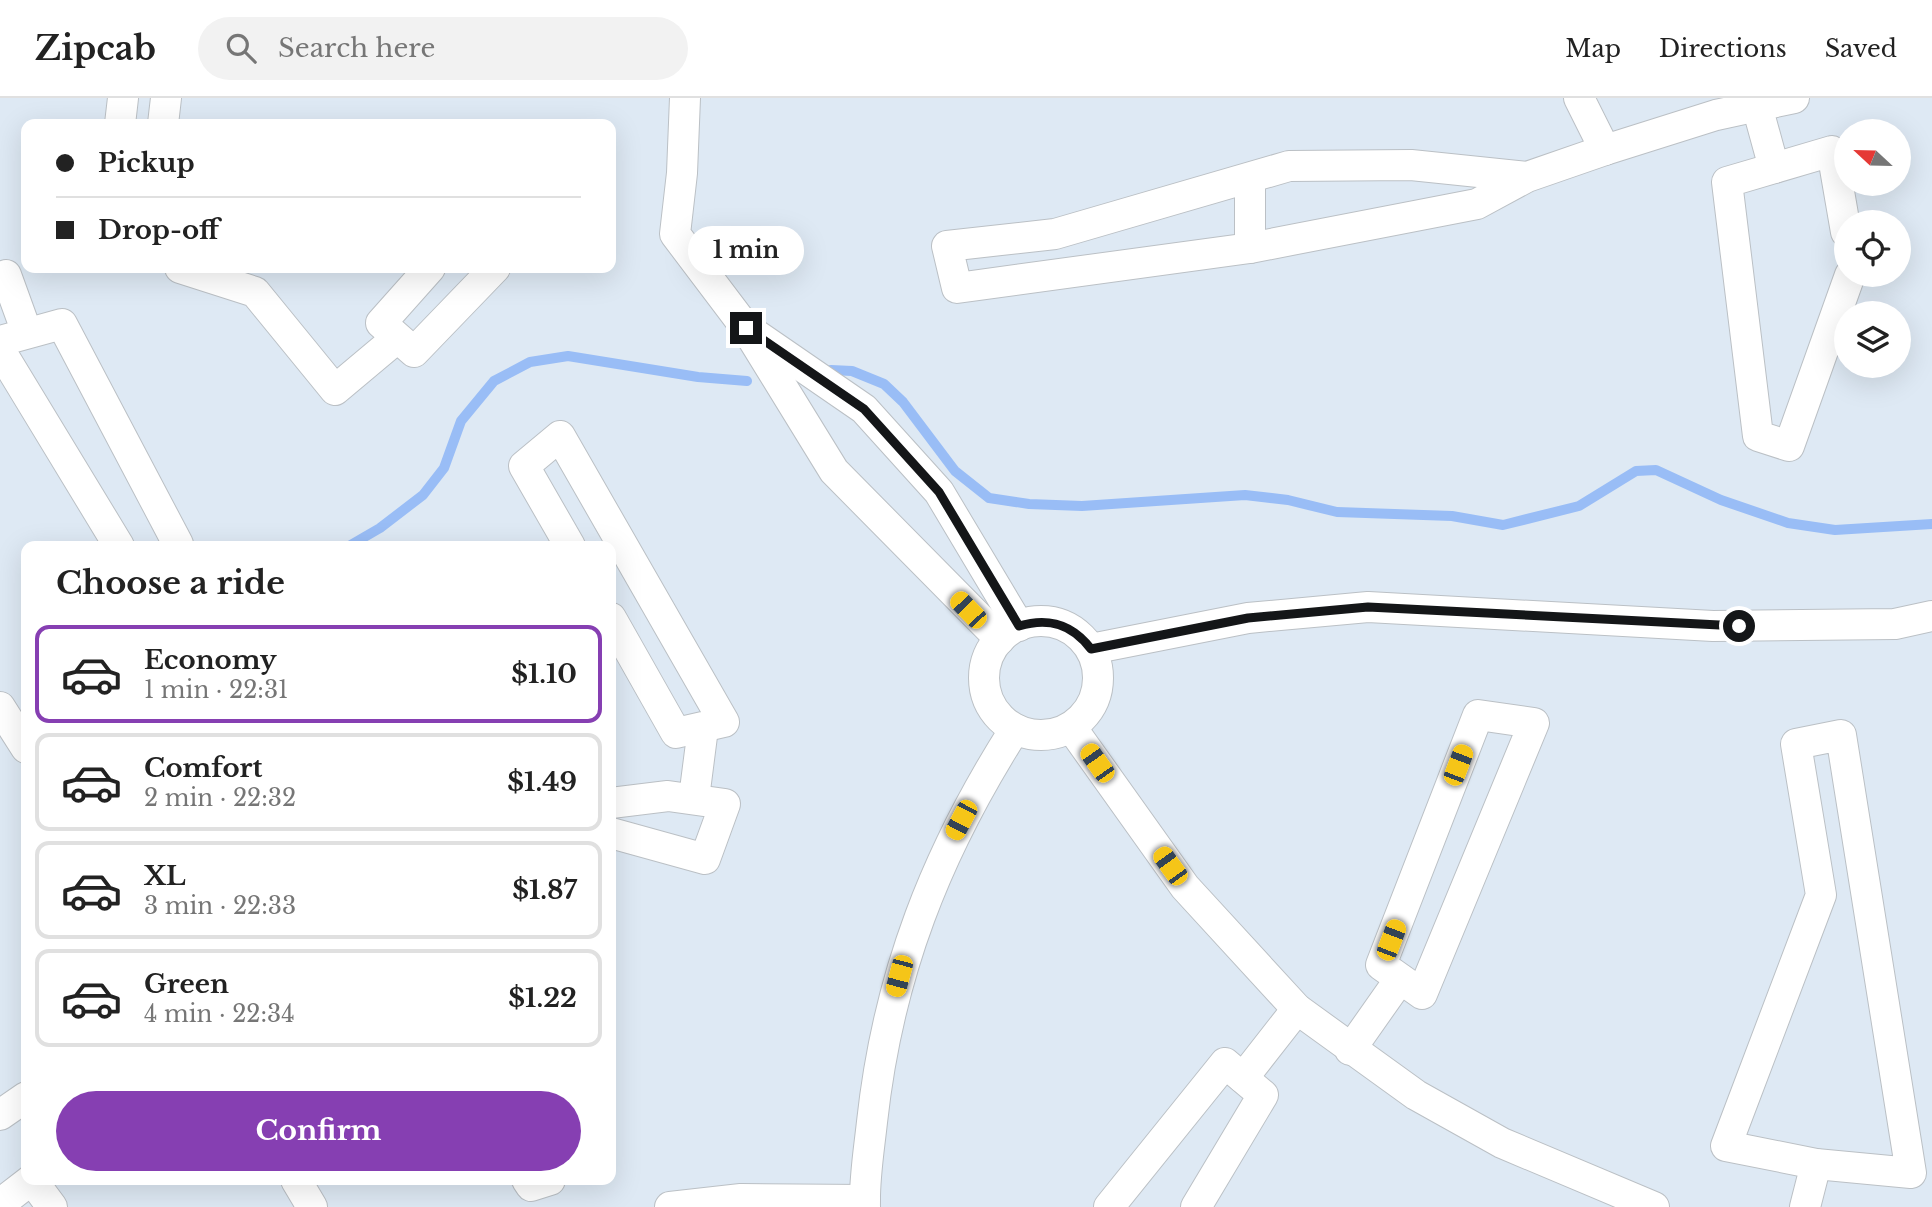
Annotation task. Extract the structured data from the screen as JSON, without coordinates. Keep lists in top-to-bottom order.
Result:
{
  "north": "left",
  "page": {
    "header": "Zipcab",
    "search": "Search here",
    "nav": ["Map", "Directions", "Saved"],
    "banner": ["Pickup", "Drop-off"],
    "bubble": "1 min",
    "heading": "Choose a ride",
    "list": [
      {
        "name": "Economy",
        "note": "1 min · 22:31",
        "value": "$1.10"
      },
      {
        "name": "Comfort",
        "note": "2 min · 22:32",
        "value": "$1.49"
      },
      {
        "name": "XL",
        "note": "3 min · 22:33",
        "value": "$1.87"
      },
      {
        "name": "Green",
        "note": "4 min · 22:34",
        "value": "$1.22"
      }
    ],
    "buttons": "Confirm"
  }
}
